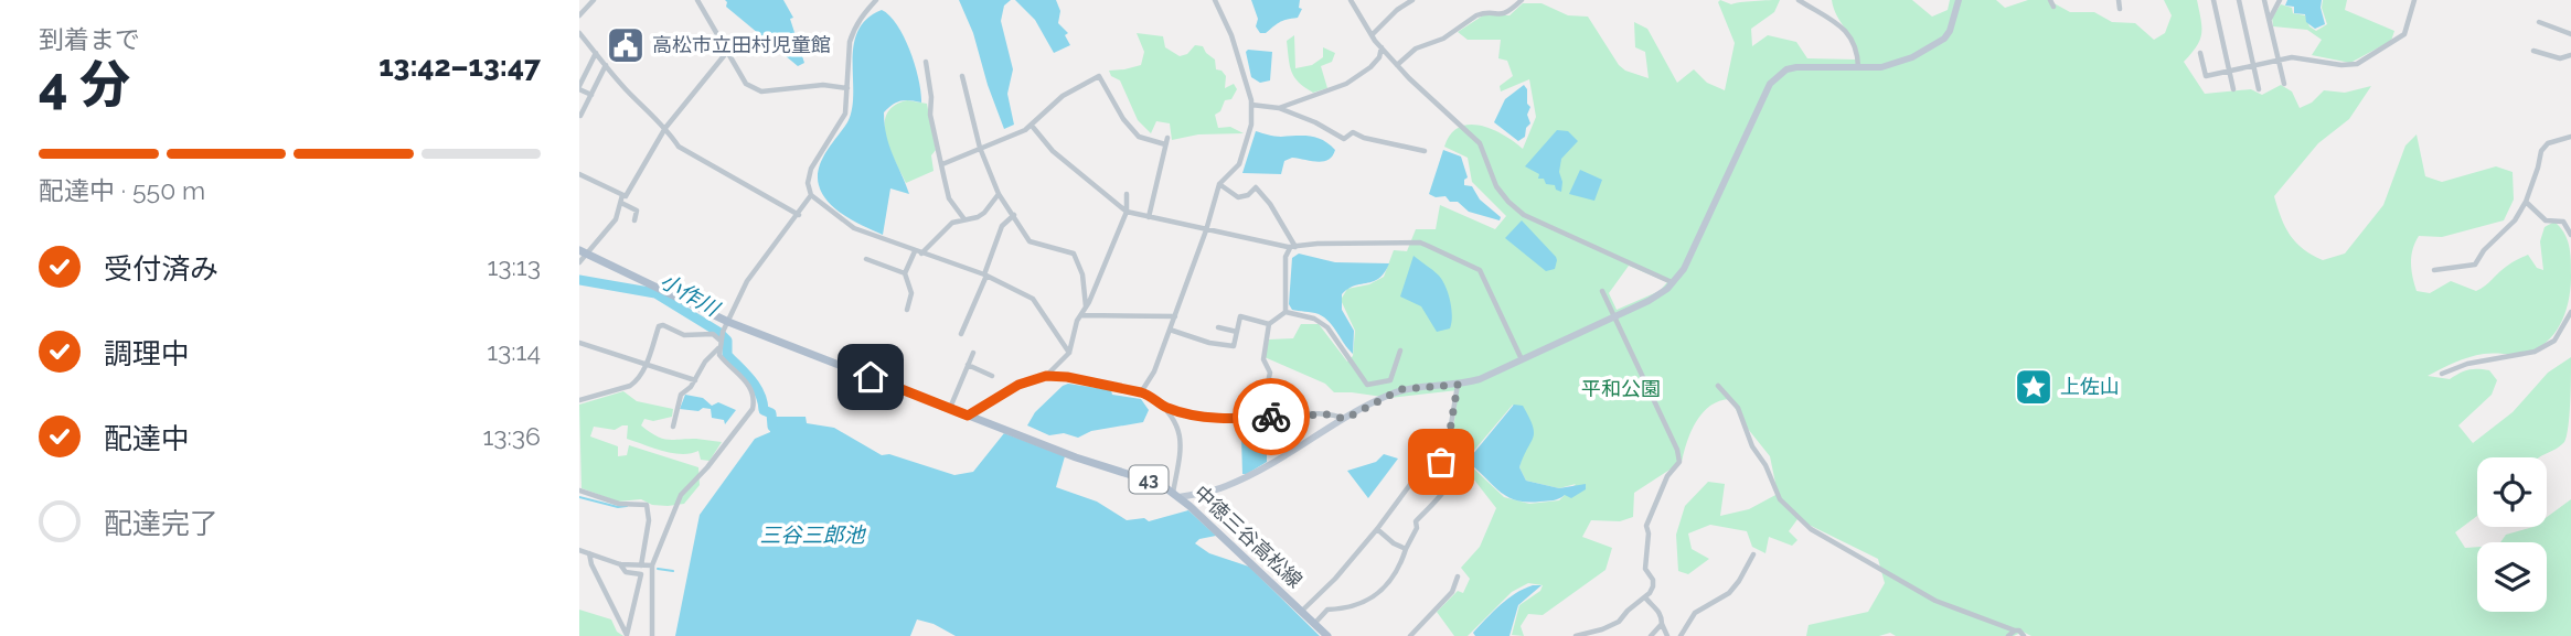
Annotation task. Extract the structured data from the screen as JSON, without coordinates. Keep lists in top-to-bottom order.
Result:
{
  "streets": {
    "main road": ["43", "中徳三谷高松線"]
  },
  "water": ["小作川", "三谷三郎池"],
  "parks": ["平和公園"],
  "places": {
    "public building": ["高松市立田村児童館"],
    "place": ["上佐山"]
  },
  "page": {
    "heading": ["4 分", "到着まで", "13:42–13:47"],
    "bar": "配達中 · 550 m",
    "list": [
      ["受付済み", "13:13"],
      ["調理中", "13:14"],
      ["配達中", "13:36"],
      "配達完了"
    ]
  }
}
